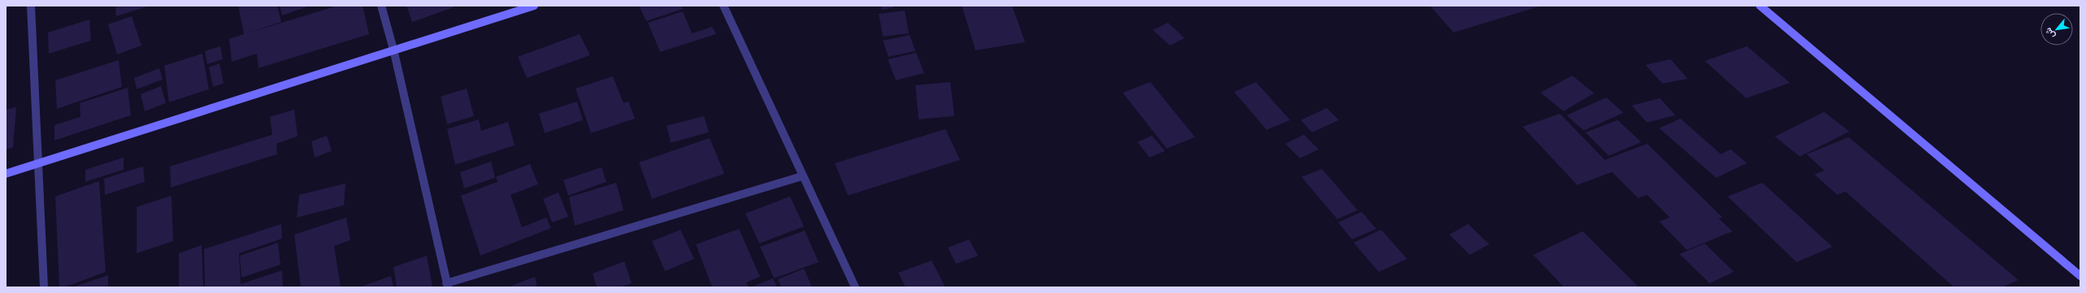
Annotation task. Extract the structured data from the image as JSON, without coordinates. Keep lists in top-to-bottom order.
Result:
{
  "north": "bottom left"
}
